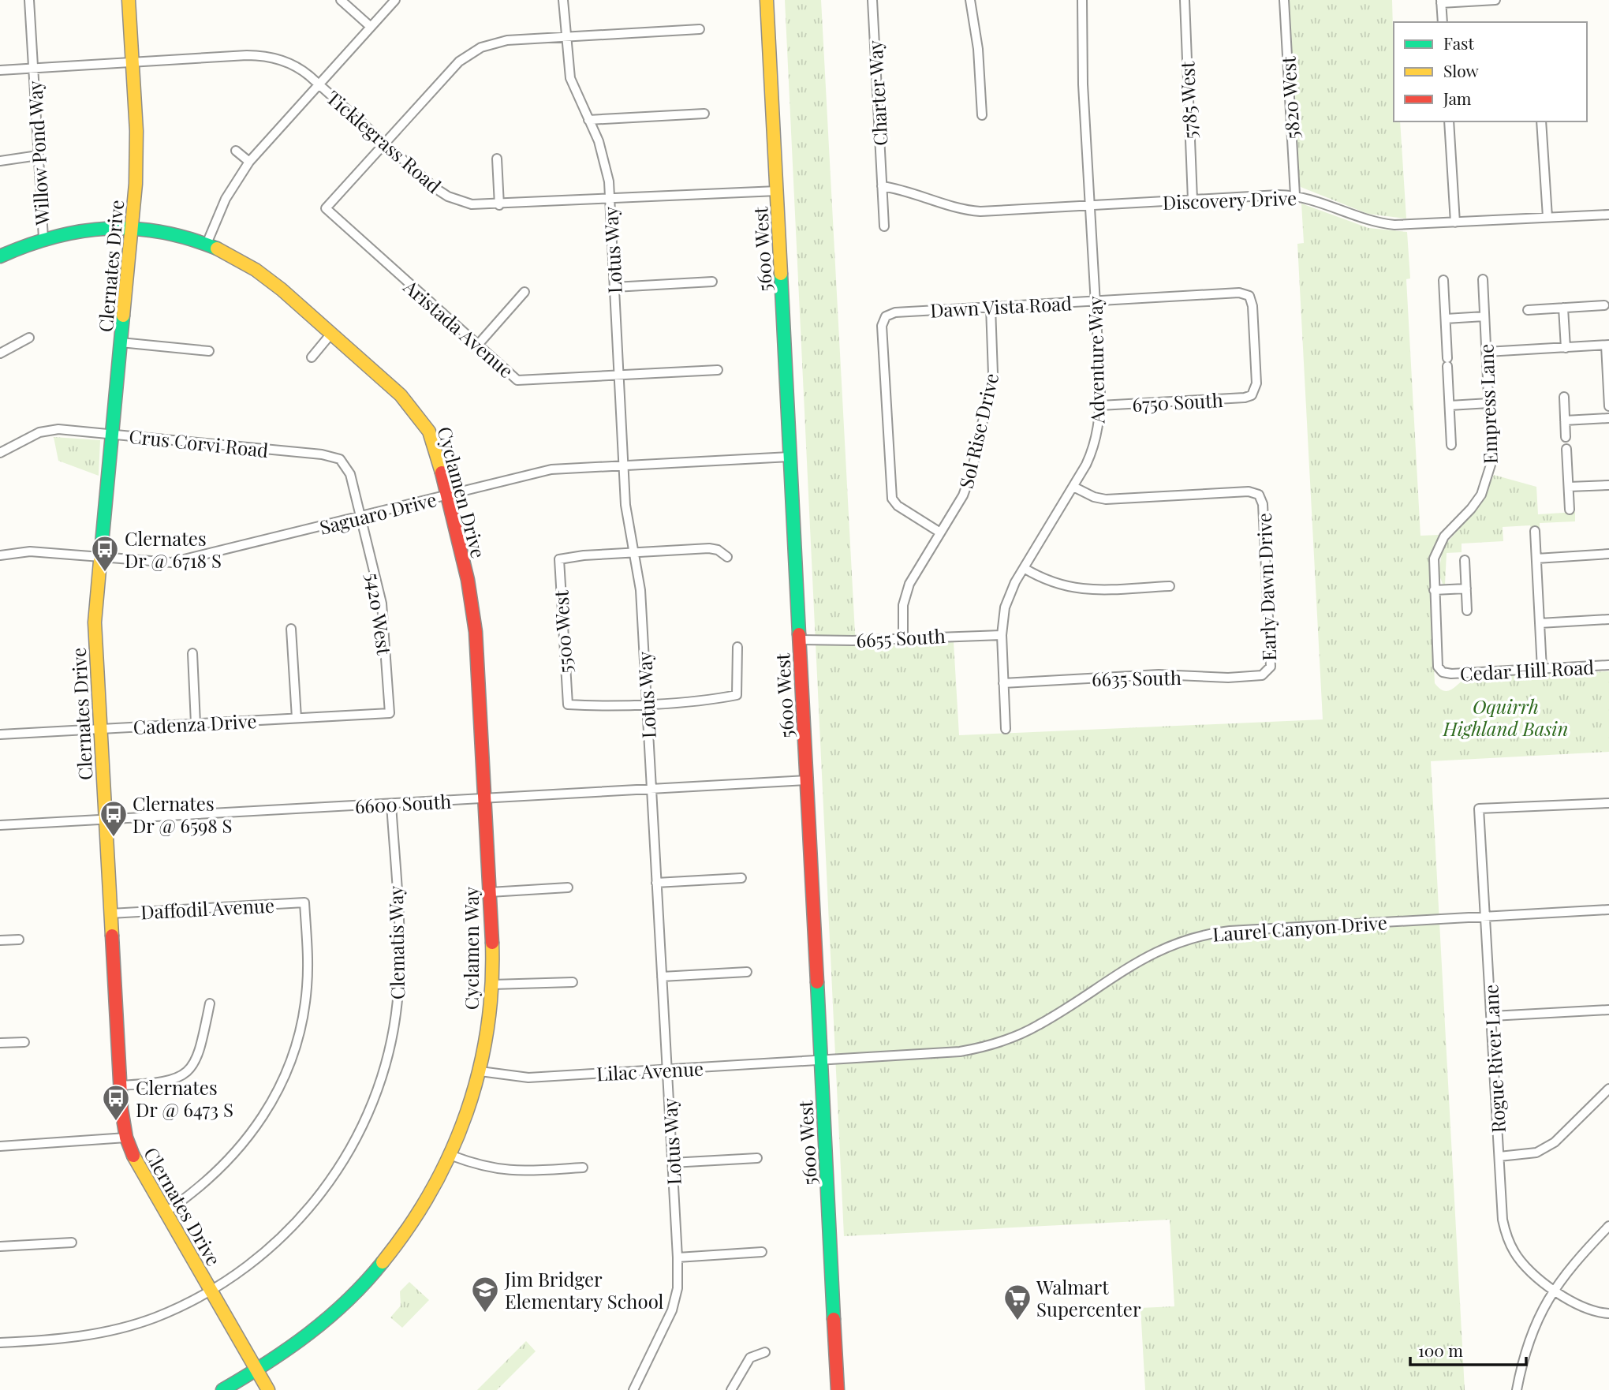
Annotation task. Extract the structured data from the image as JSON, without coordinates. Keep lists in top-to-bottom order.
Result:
{
  "streets": {
    "street": [
      "Charter Way",
      "5820 West",
      "5785 West",
      "Ticklegrass Road",
      "Willow Pond Way",
      "Discovery Drive",
      "5600 West",
      "Lotus Way",
      "Clernates Drive",
      "Dawn Vista Road",
      "Aristada Avenue",
      "Adventure Way",
      "6750 South",
      "Empress Lane",
      "Sol Rise Drive",
      "Crus Corvi Road",
      "Cyclamen Drive",
      "Saguaro Drive",
      "Early Dawn Drive",
      "5420 West",
      "5500 West",
      "6655 South",
      "Cedar Hill Road",
      "6635 South",
      "Cadenza Drive",
      "6600 South",
      "Daffodil Avenue",
      "Laurel Canyon Drive",
      "Clematis Way",
      "Cyclamen Way",
      "Rogue River Lane",
      "Lilac Avenue"
    ]
  },
  "crossings": [
    ["Charter Way", "Discovery Drive"],
    ["5820 West", "Discovery Drive"],
    ["5785 West", "Discovery Drive"],
    ["Ticklegrass Road", "Willow Pond Way"],
    ["Ticklegrass Road", "5600 West"],
    ["Ticklegrass Road", "Lotus Way"],
    ["Ticklegrass Road", "Clernates Drive"],
    ["Ticklegrass Road", "Aristada Avenue"],
    ["Willow Pond Way", "Cyclamen Drive"],
    ["Discovery Drive", "Adventure Way"],
    ["5600 West", "Saguaro Drive"],
    ["5600 West", "6655 South"],
    ["5600 West", "6600 South"],
    ["5600 West", "Laurel Canyon Drive"],
    ["5600 West", "Lilac Avenue"],
    ["Lotus Way", "Aristada Avenue"],
    ["Lotus Way", "Saguaro Drive"],
    ["Lotus Way", "5500 West"],
    ["Lotus Way", "6600 South"],
    ["Lotus Way", "Lilac Avenue"],
    ["Clernates Drive", "Crus Corvi Road"],
    ["Clernates Drive", "Cyclamen Drive"],
    ["Clernates Drive", "Saguaro Drive"],
    ["Clernates Drive", "Cadenza Drive"],
    ["Clernates Drive", "6600 South"],
    ["Clernates Drive", "Daffodil Avenue"],
    ["Clernates Drive", "Clematis Way"],
    ["Clernates Drive", "Cyclamen Way"],
    ["Dawn Vista Road", "Adventure Way"],
    ["Dawn Vista Road", "6750 South"],
    ["Dawn Vista Road", "Sol Rise Drive"],
    ["Adventure Way", "6750 South"],
    ["Adventure Way", "Early Dawn Drive"],
    ["Adventure Way", "6655 South"],
    ["Adventure Way", "6635 South"],
    ["Empress Lane", "Cedar Hill Road"],
    ["Sol Rise Drive", "6655 South"],
    ["Crus Corvi Road", "Saguaro Drive"],
    ["Crus Corvi Road", "5420 West"],
    ["Cyclamen Drive", "Saguaro Drive"],
    ["Cyclamen Drive", "6600 South"],
    ["Cyclamen Drive", "Cyclamen Way"],
    ["Saguaro Drive", "5420 West"],
    ["Early Dawn Drive", "6635 South"],
    ["5420 West", "Cadenza Drive"],
    ["6600 South", "Clematis Way"],
    ["6600 South", "Cyclamen Way"],
    ["Laurel Canyon Drive", "Rogue River Lane"],
    ["Laurel Canyon Drive", "Lilac Avenue"],
    ["Cyclamen Way", "Lilac Avenue"]
  ],
  "parks": ["Oquirrh Highland Basin"],
  "places": {
    "bus stop": ["Clernates Dr @ 6718 S", "Clernates Dr @ 6598 S", "Clernates Dr @ 6473 S"],
    "school or university": ["Jim Bridger Elementary School"],
    "supermarket": ["Walmart Supercenter"]
  },
  "legend": ["Fast", "Slow", "Jam"],
  "scale_bar": "100 m"
}
